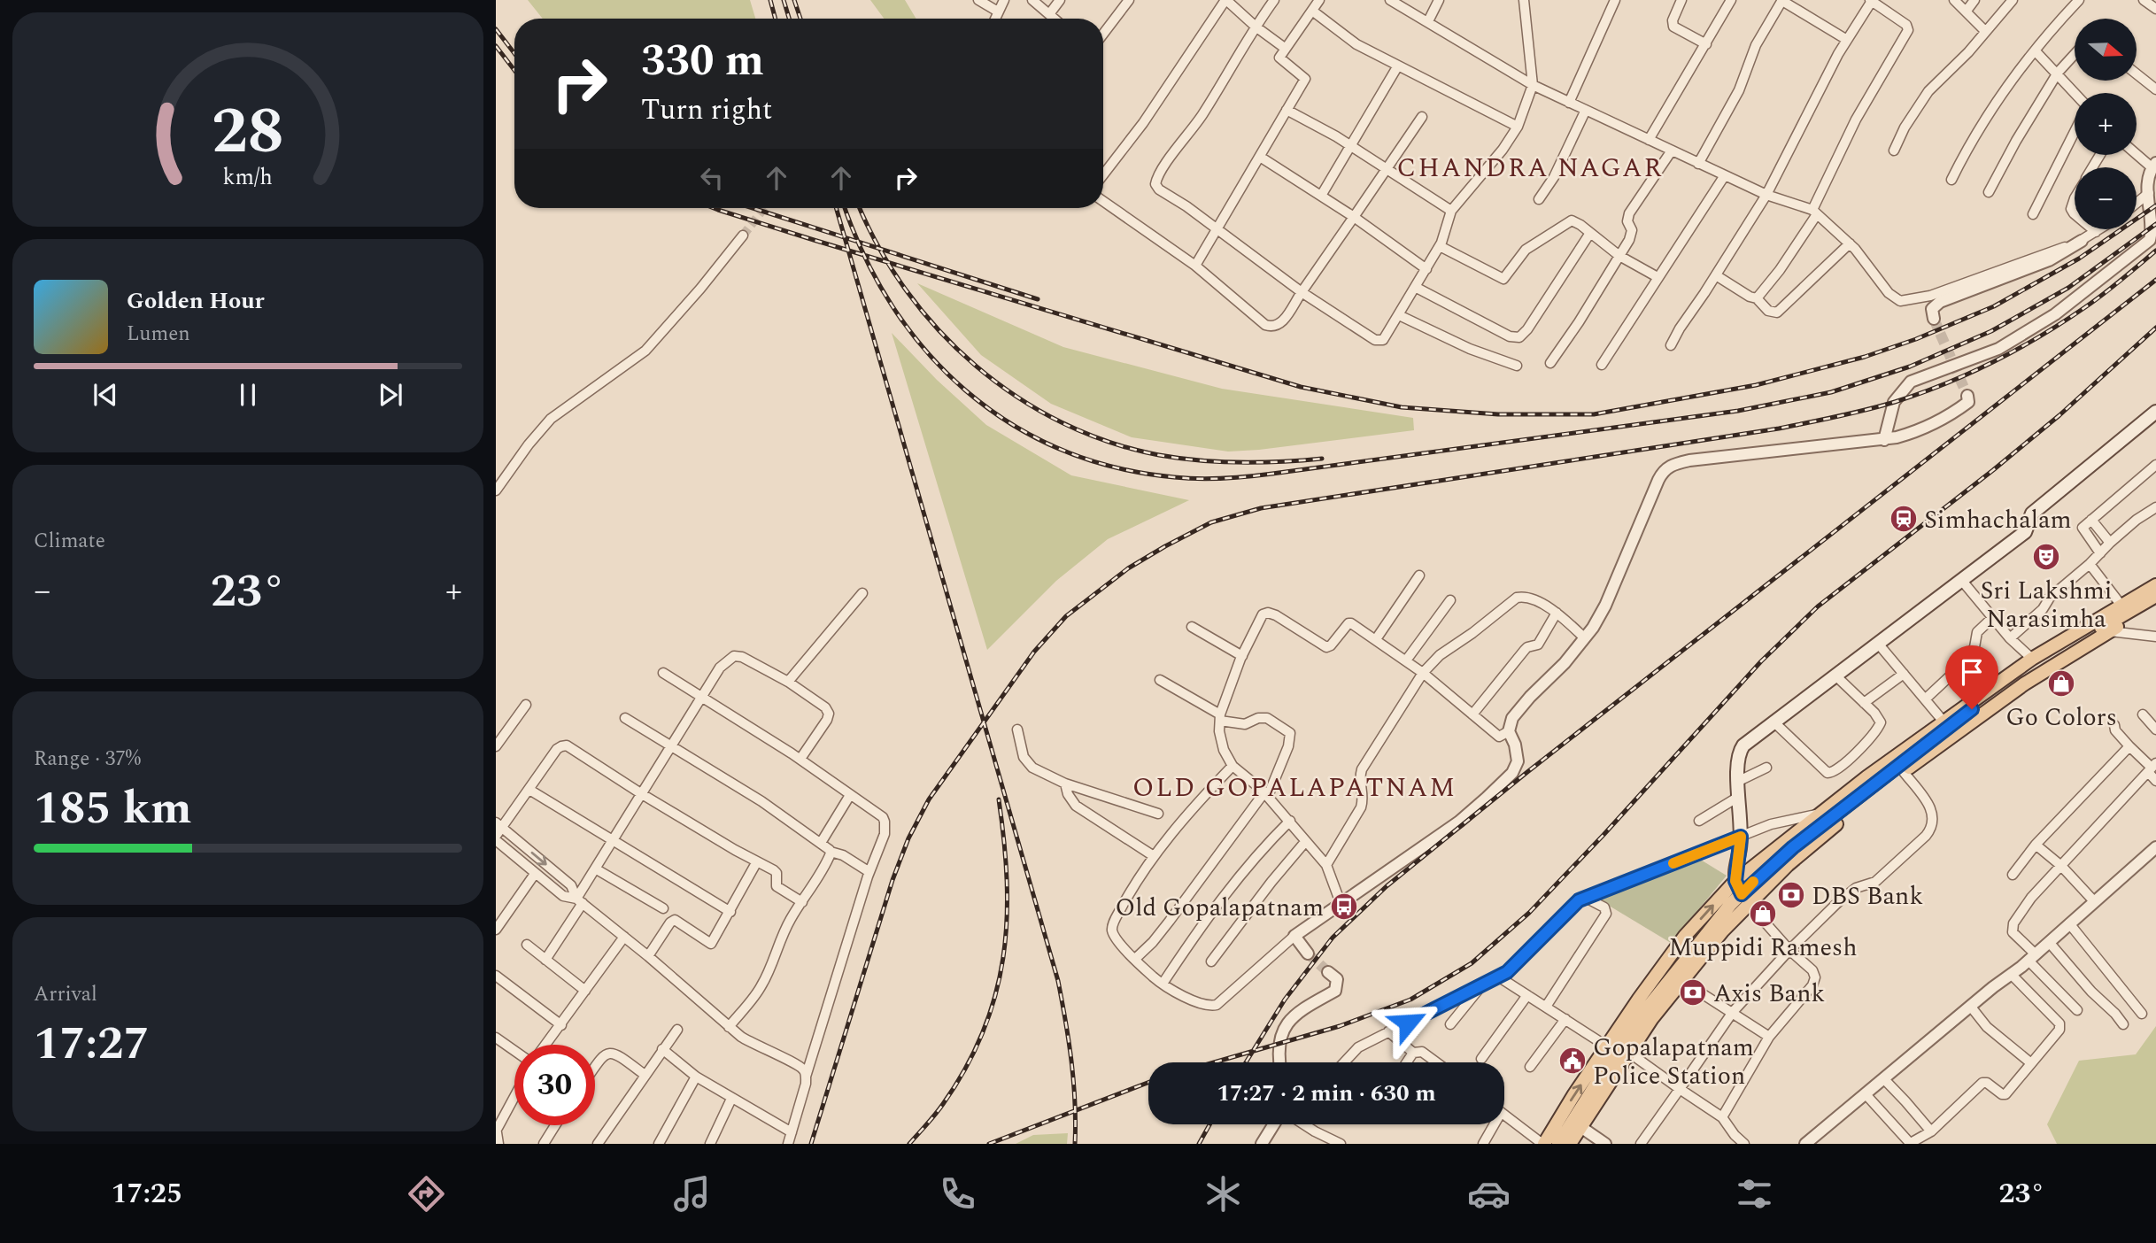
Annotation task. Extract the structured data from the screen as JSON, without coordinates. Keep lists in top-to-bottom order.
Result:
{
  "districts": ["CHANDRA NAGAR", "OLD GOPALAPATNAM"],
  "places": {
    "station": ["Simhachalam"],
    "theatre": ["Sri Lakshmi Narasimha"],
    "shop": ["Go Colors", "Muppidi Ramesh"],
    "bank": ["DBS Bank", "Axis Bank"],
    "bus stop": ["Old Gopalapatnam"],
    "public building": ["Gopalapatnam Police Station"]
  },
  "north": "right",
  "page": {
    "map_buttons": ["+", "−"],
    "turn": ["330 m", "Turn right"],
    "song": ["Golden Hour", "Lumen"],
    "tile": [
      "Climate",
      ["Range · 37%", "185 km"],
      ["Arrival", "17:27"]
    ],
    "heat": ["−", "23°", "+"],
    "limit": "30",
    "trip": "17:27 · 2 min · 630 m",
    "tabs": ["17:25", "23°"],
    "gauge": ["28", "km/h"]
  }
}
